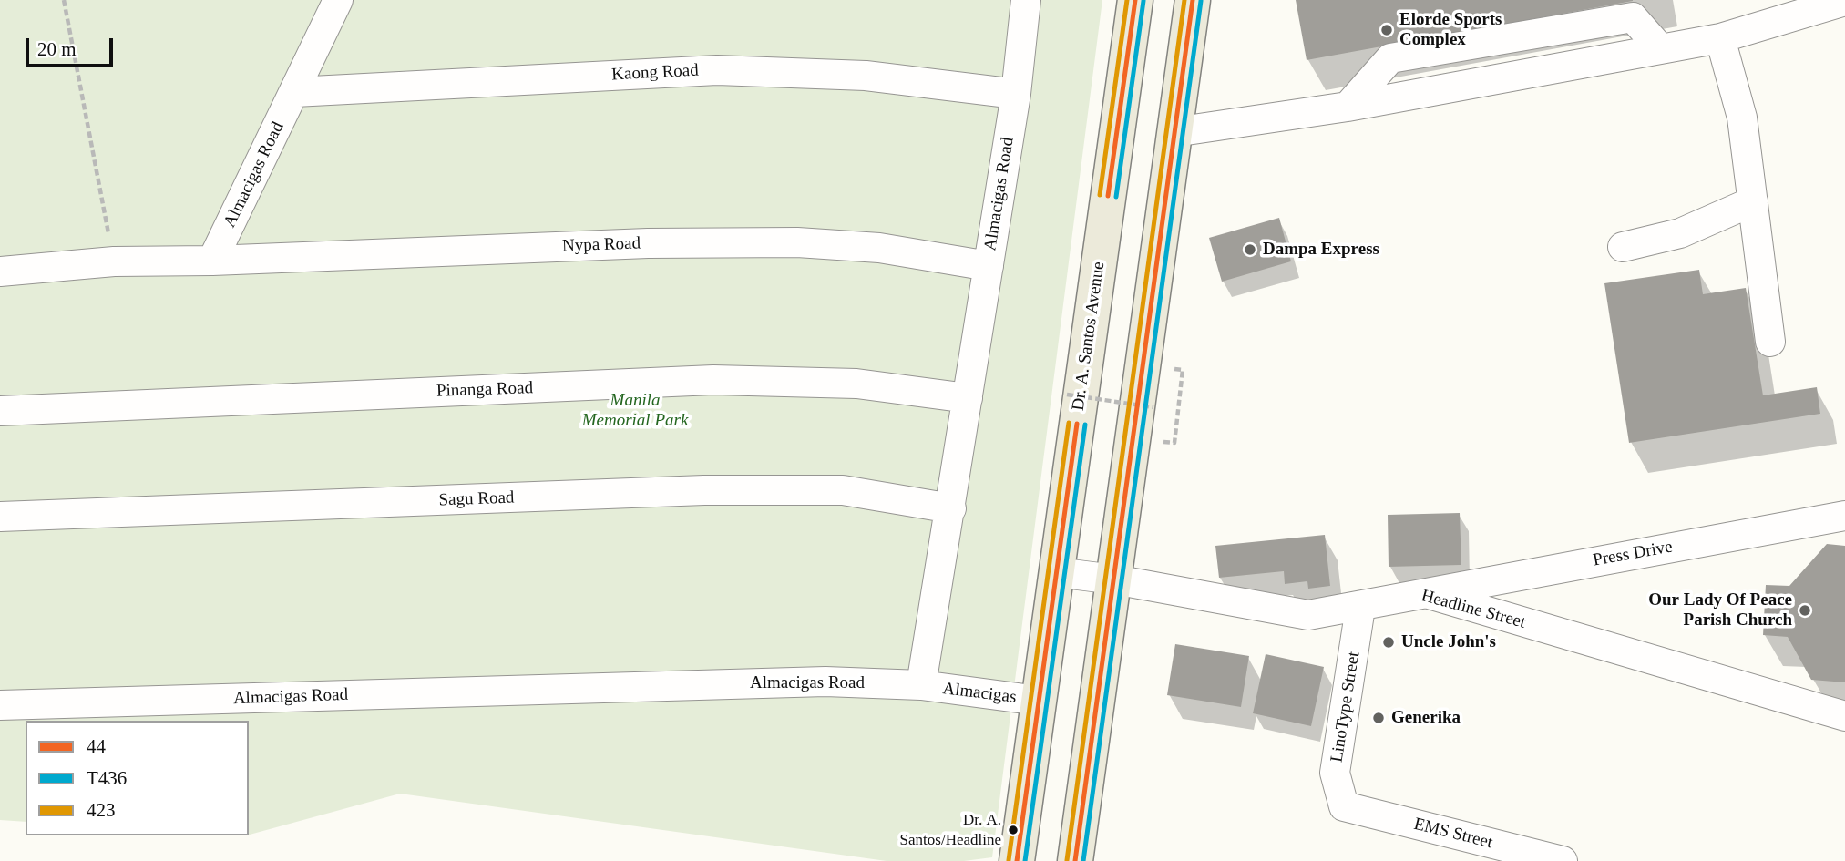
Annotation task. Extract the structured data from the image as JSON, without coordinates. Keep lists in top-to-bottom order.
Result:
{
  "streets": {
    "main road": ["Dr. A. Santos Avenue"],
    "street": [
      "Kaong Road",
      "Almacigas Road",
      "Nypa Road",
      "Pinanga Road",
      "Sagu Road",
      "Press Drive",
      "Headline Street",
      "Almacigas",
      "LinoType Street",
      "EMS Street"
    ]
  },
  "crossings": [
    ["Kaong Road", "Almacigas Road"],
    ["Almacigas Road", "Nypa Road"],
    ["Almacigas Road", "Pinanga Road"],
    ["Almacigas Road", "Sagu Road"],
    ["Almacigas Road", "Almacigas"],
    ["Dr. A. Santos Avenue", "Headline Street"],
    ["Dr. A. Santos Avenue", "Almacigas"],
    ["Press Drive", "Headline Street"],
    ["Headline Street", "LinoType Street"],
    ["LinoType Street", "EMS Street"]
  ],
  "parks": ["Manila Memorial Park"],
  "places": [
    "Elorde Sports Complex",
    "Dampa Express",
    "Our Lady Of Peace Parish Church",
    "Uncle John's",
    "Generika",
    "Dr. A. Santos/Headline"
  ],
  "lines": ["transit line 44", "transit line 423", "transit line T436"],
  "legend": ["44", "T436", "423"],
  "scale_bar": "20 m"
}
